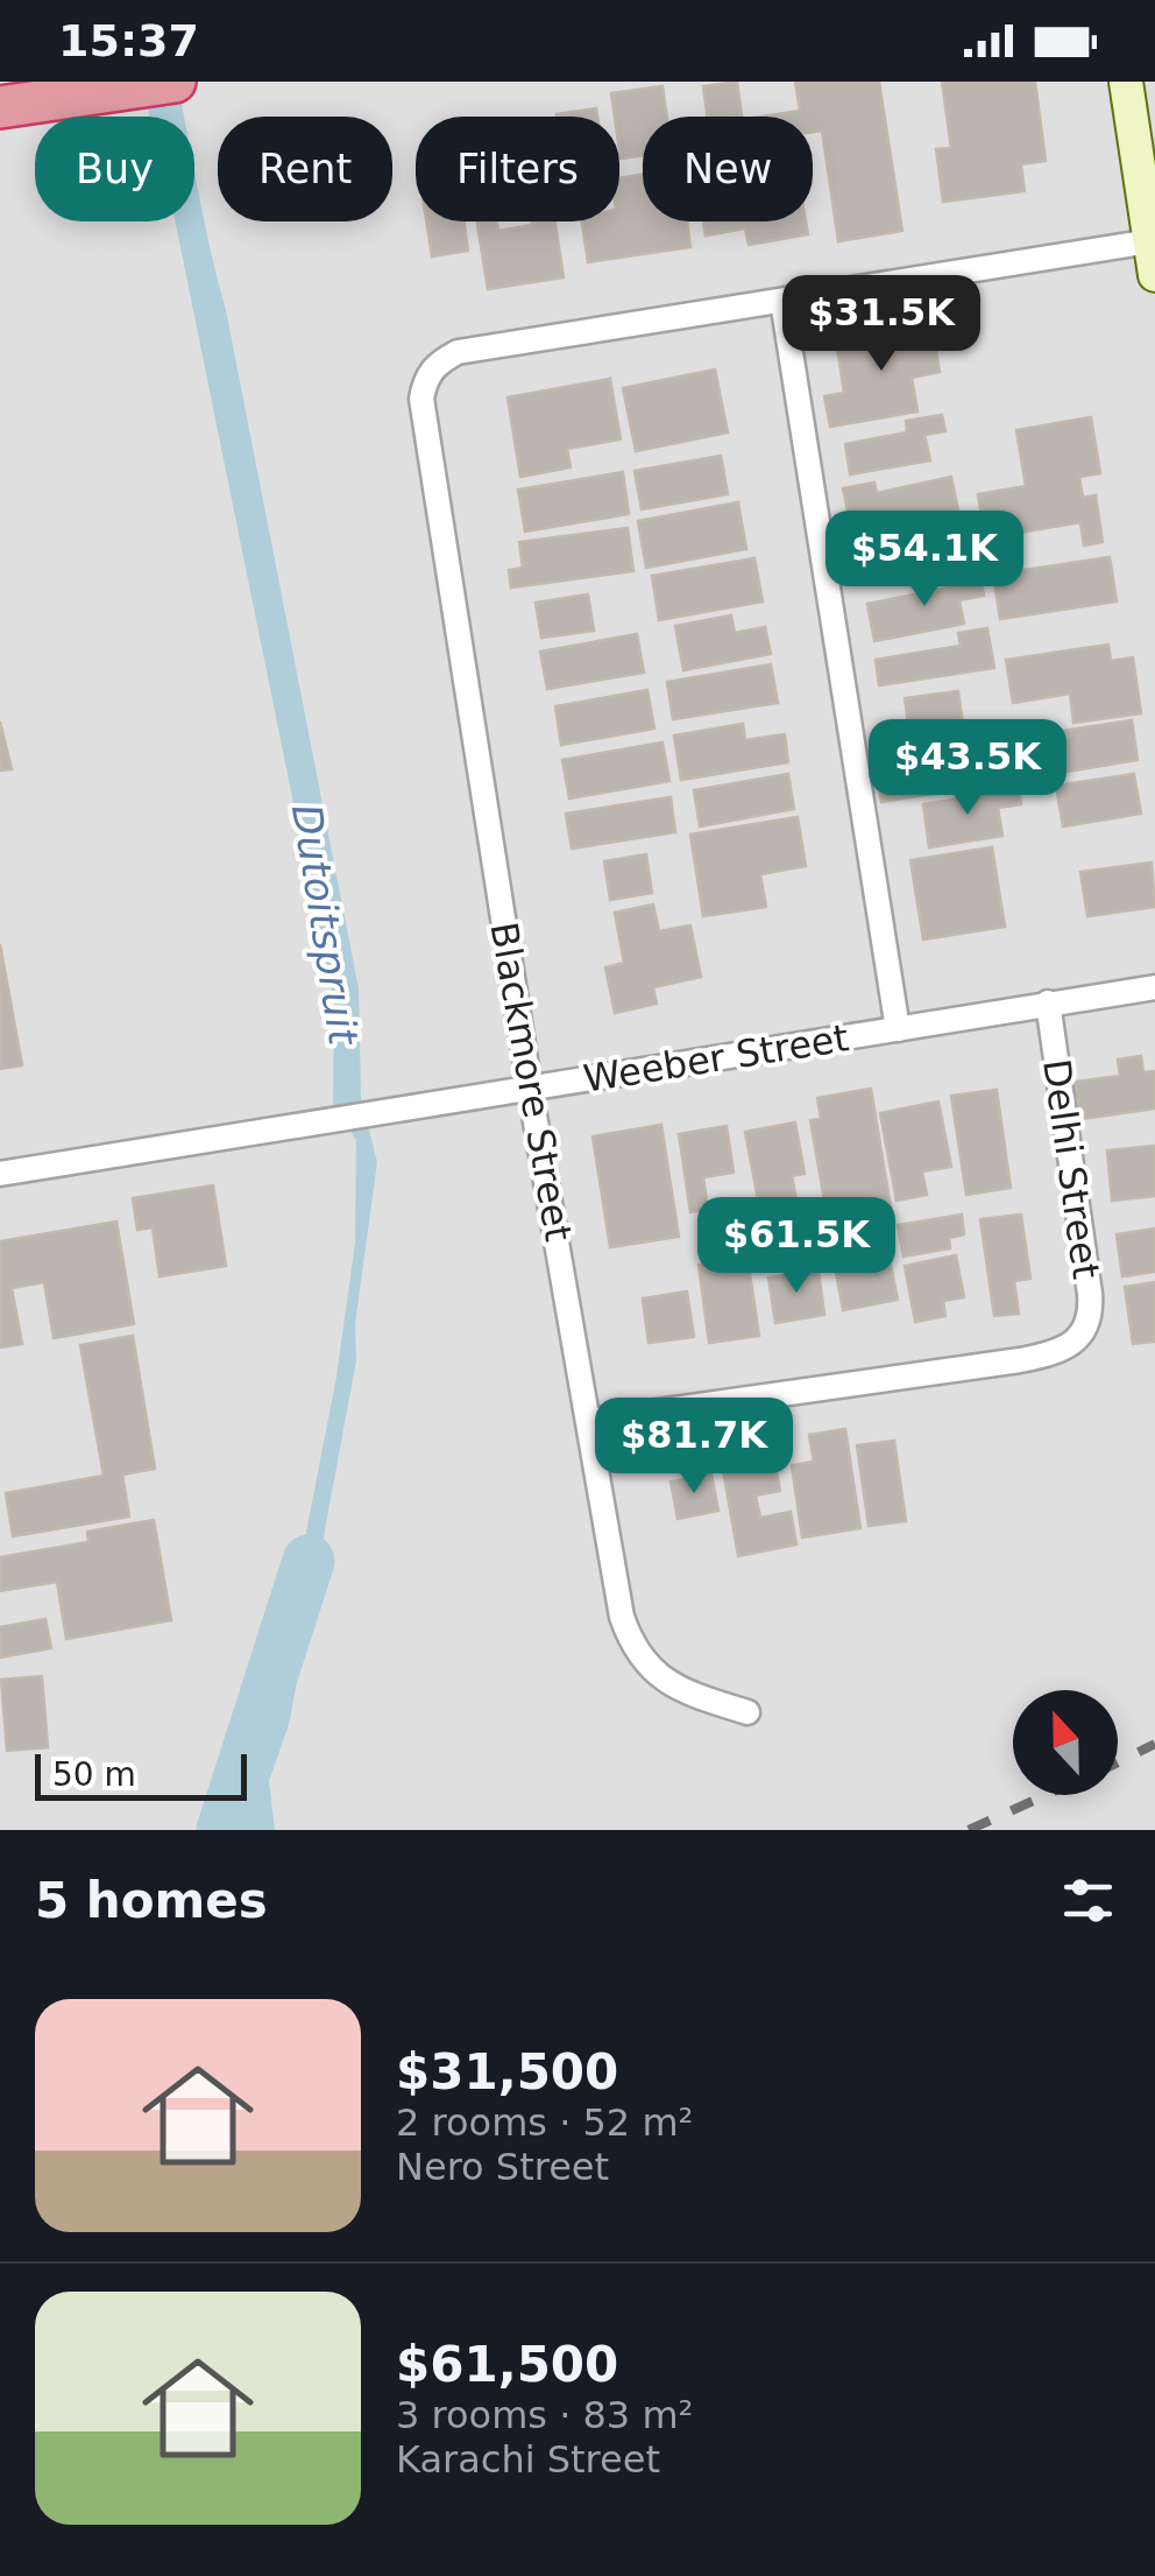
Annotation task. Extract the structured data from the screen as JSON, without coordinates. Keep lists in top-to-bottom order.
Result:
{
  "streets": {
    "street": ["Weeber Street", "Blackmore Street", "Delhi Street"]
  },
  "crossings": [
    ["Weeber Street", "Blackmore Street"],
    ["Weeber Street", "Delhi Street"],
    ["Blackmore Street", "Delhi Street"]
  ],
  "water": ["Dutoitspruit"],
  "scale_bar": "50 m",
  "north": "top",
  "page": {
    "status": "15:37",
    "chip": [
      "Buy",
      "Rent",
      "Filters",
      "New"
    ],
    "price": [
      "$31.5K",
      "$54.1K",
      "$43.5K",
      "$61.5K",
      "$81.7K"
    ],
    "scale": "50 m",
    "heading": "5 homes",
    "list": [
      {
        "name": "$31,500",
        "note": "2 rooms · 52 m² · Nero Street"
      },
      {
        "name": "$61,500",
        "note": "3 rooms · 83 m² · Karachi Street"
      }
    ]
  }
}
